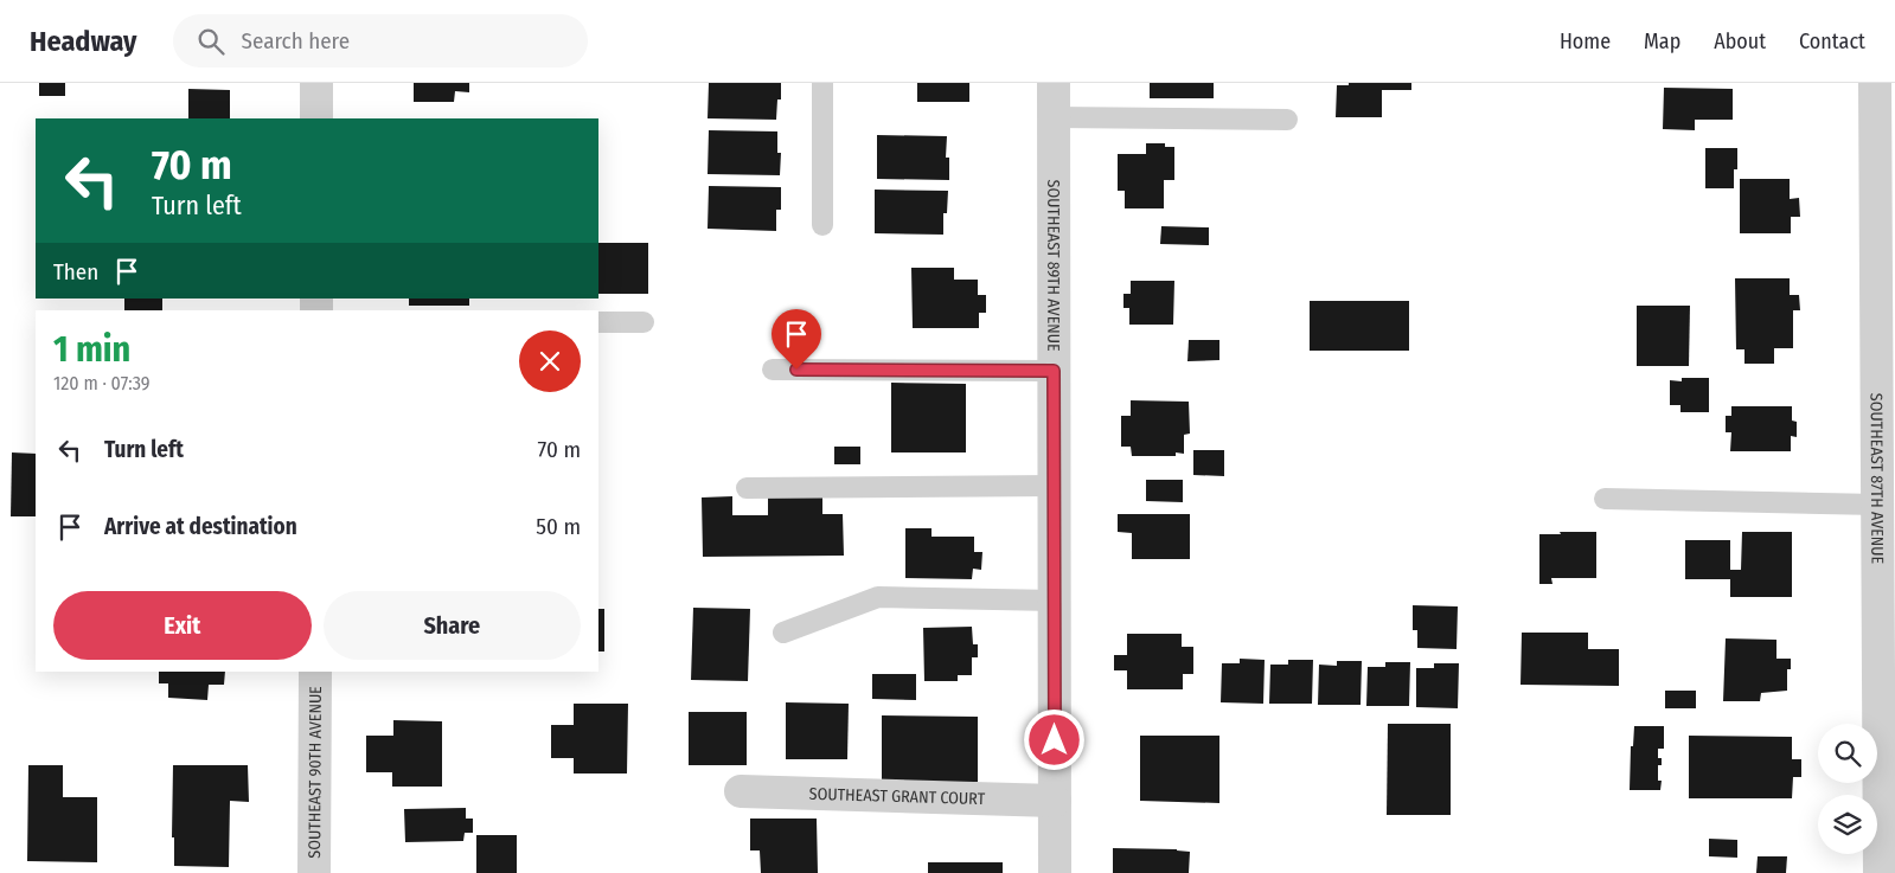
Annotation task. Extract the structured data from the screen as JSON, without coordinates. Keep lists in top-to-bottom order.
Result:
{
  "streets": {
    "street": [
      "SOUTHEAST 89TH AVENUE",
      "SOUTHEAST 87TH AVENUE",
      "SOUTHEAST 90TH AVENUE",
      "SOUTHEAST GRANT COURT"
    ]
  },
  "crossings": [
    ["SOUTHEAST 89TH AVENUE", "SOUTHEAST GRANT COURT"]
  ],
  "page": {
    "header": "Headway",
    "search": "Search here",
    "nav": [
      "Home",
      "Map",
      "About",
      "Contact"
    ],
    "turn": ["70 m", "Turn left"],
    "then": "Then",
    "heading": ["1 min", "120 m · 07:39"],
    "list": [
      {
        "name": "Turn left",
        "value": "70 m"
      },
      {
        "name": "Arrive at destination",
        "value": "50 m"
      }
    ],
    "buttons": ["Exit", "Share"]
  }
}
